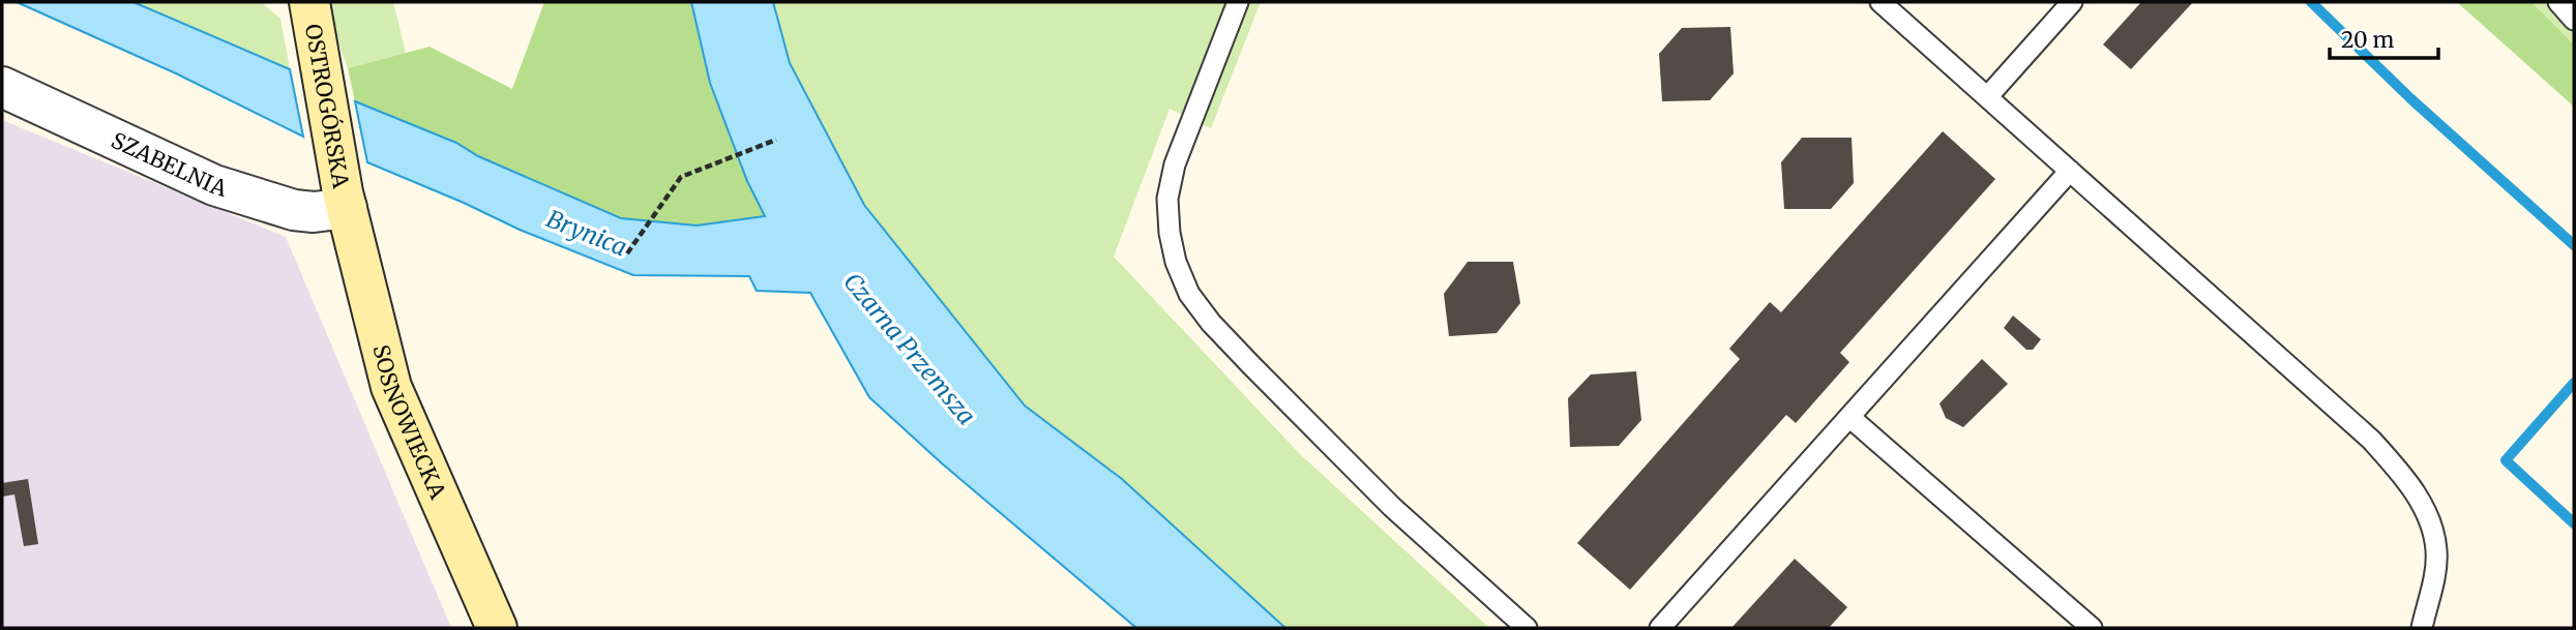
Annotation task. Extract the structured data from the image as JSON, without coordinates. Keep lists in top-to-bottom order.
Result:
{
  "streets": {
    "street": ["OSTROGÓRSKA", "SZABELNIA", "SOSNOWIECKA"]
  },
  "crossings": [
    ["OSTROGÓRSKA", "SZABELNIA"],
    ["OSTROGÓRSKA", "SOSNOWIECKA"],
    ["SZABELNIA", "SOSNOWIECKA"]
  ],
  "water": ["Brynica", "Czarna Przemsza"],
  "scale_bar": "20 m"
}
